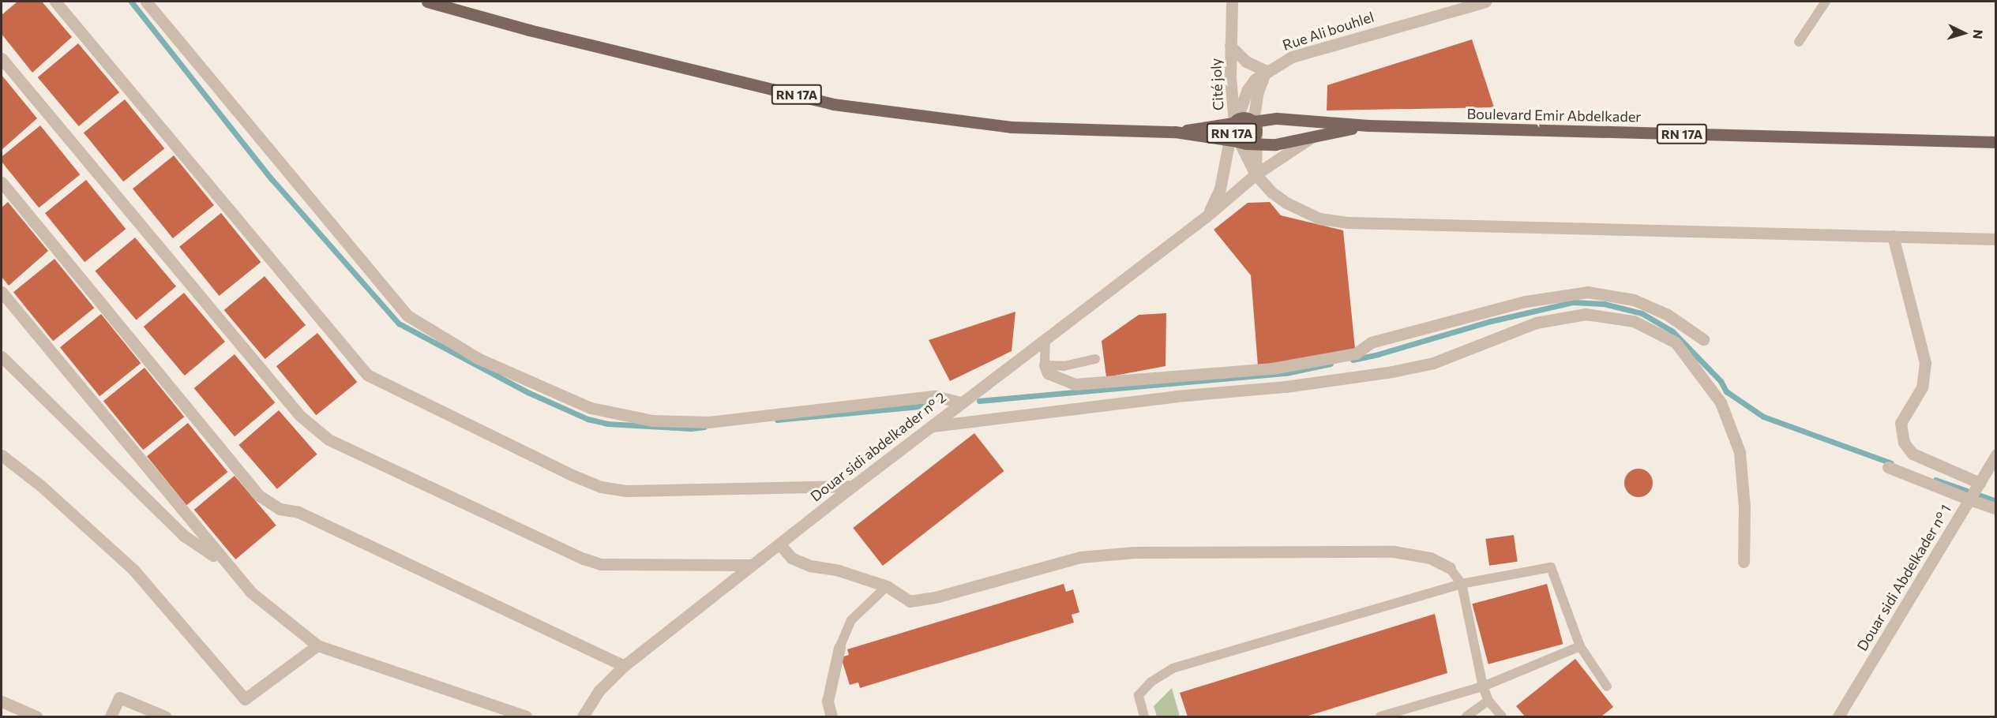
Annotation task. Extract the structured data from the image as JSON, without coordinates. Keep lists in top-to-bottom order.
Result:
{
  "streets": {
    "main road": ["RN 17A", "Boulevard Emir Abdelkader"],
    "street": [
      "Rue Ali bouhlel",
      "Cité joly",
      "Douar sidi abdelkader n° 2",
      "Douar sidi Abdelkader n° 1"
    ]
  },
  "crossings": [
    ["Rue Ali bouhlel", "Cité joly"],
    ["Rue Ali bouhlel", "RN 17A"],
    ["Rue Ali bouhlel", "Douar sidi abdelkader n° 2"],
    ["Cité joly", "RN 17A"],
    ["Cité joly", "Douar sidi abdelkader n° 2"],
    ["RN 17A", "Boulevard Emir Abdelkader"],
    ["RN 17A", "Douar sidi abdelkader n° 2"]
  ],
  "north": "right"
}
